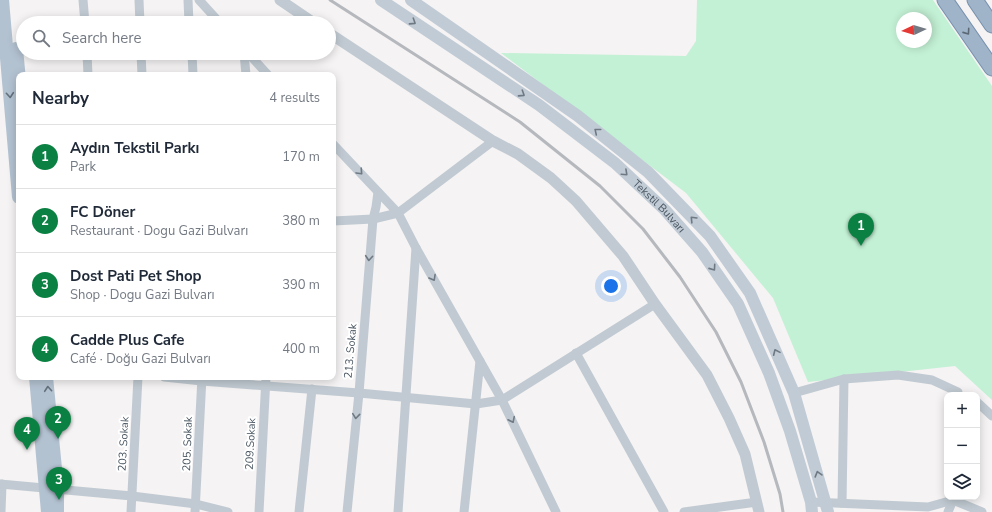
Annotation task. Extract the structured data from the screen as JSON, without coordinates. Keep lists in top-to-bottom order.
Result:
{
  "streets": {
    "main road": ["Tekstil Bulvarı"],
    "street": [
      "213. Sokak",
      "203. Sokak",
      "205. Sokak",
      "209.Sokak"
    ]
  },
  "north": "left",
  "page": {
    "search": "Search here",
    "heading": ["Nearby", "4 results"],
    "list": [
      {
        "mark": "1",
        "name": "Aydın Tekstil Parkı",
        "note": "Park",
        "value": "170 m"
      },
      {
        "mark": "2",
        "name": "FC Döner",
        "note": "Restaurant · Dogu Gazi Bulvarı",
        "value": "380 m"
      },
      {
        "mark": "3",
        "name": "Dost Pati Pet Shop",
        "note": "Shop · Dogu Gazi Bulvarı",
        "value": "390 m"
      },
      {
        "mark": "4",
        "name": "Cadde Plus Cafe",
        "note": "Café · Doğu Gazi Bulvarı",
        "value": "400 m"
      }
    ],
    "pins": [
      "1",
      "2",
      "4",
      "3"
    ],
    "map_buttons": ["+", "−"]
  }
}
